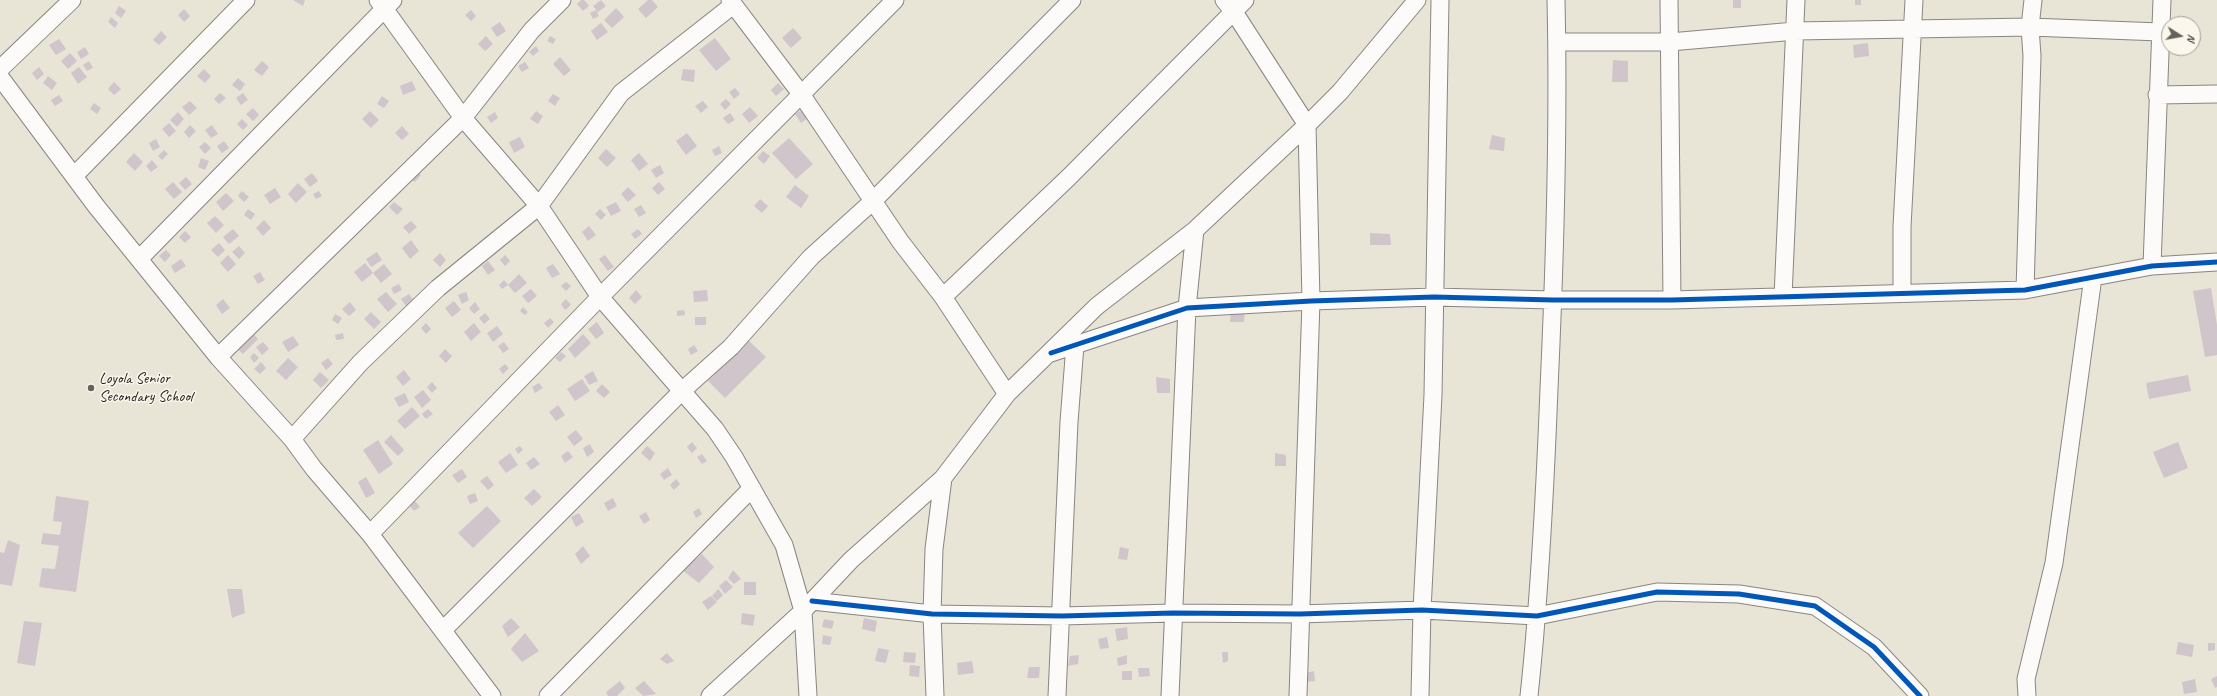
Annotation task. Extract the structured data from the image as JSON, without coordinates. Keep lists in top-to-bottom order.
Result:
{
  "places": ["Loyola Senior Secondary School"],
  "north": "right"
}
